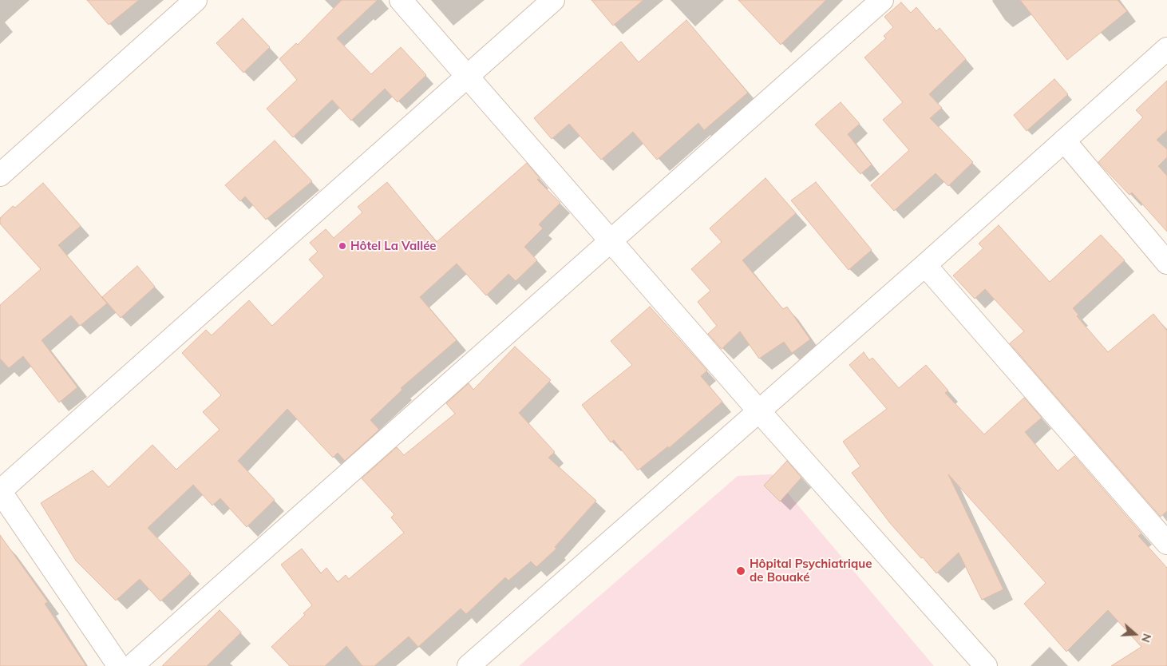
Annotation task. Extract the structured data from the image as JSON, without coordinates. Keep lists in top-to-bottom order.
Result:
{
  "places": ["Hôtel La Vallée", "Hôpital Psychiatrique de Bouaké"],
  "north": "right"
}
